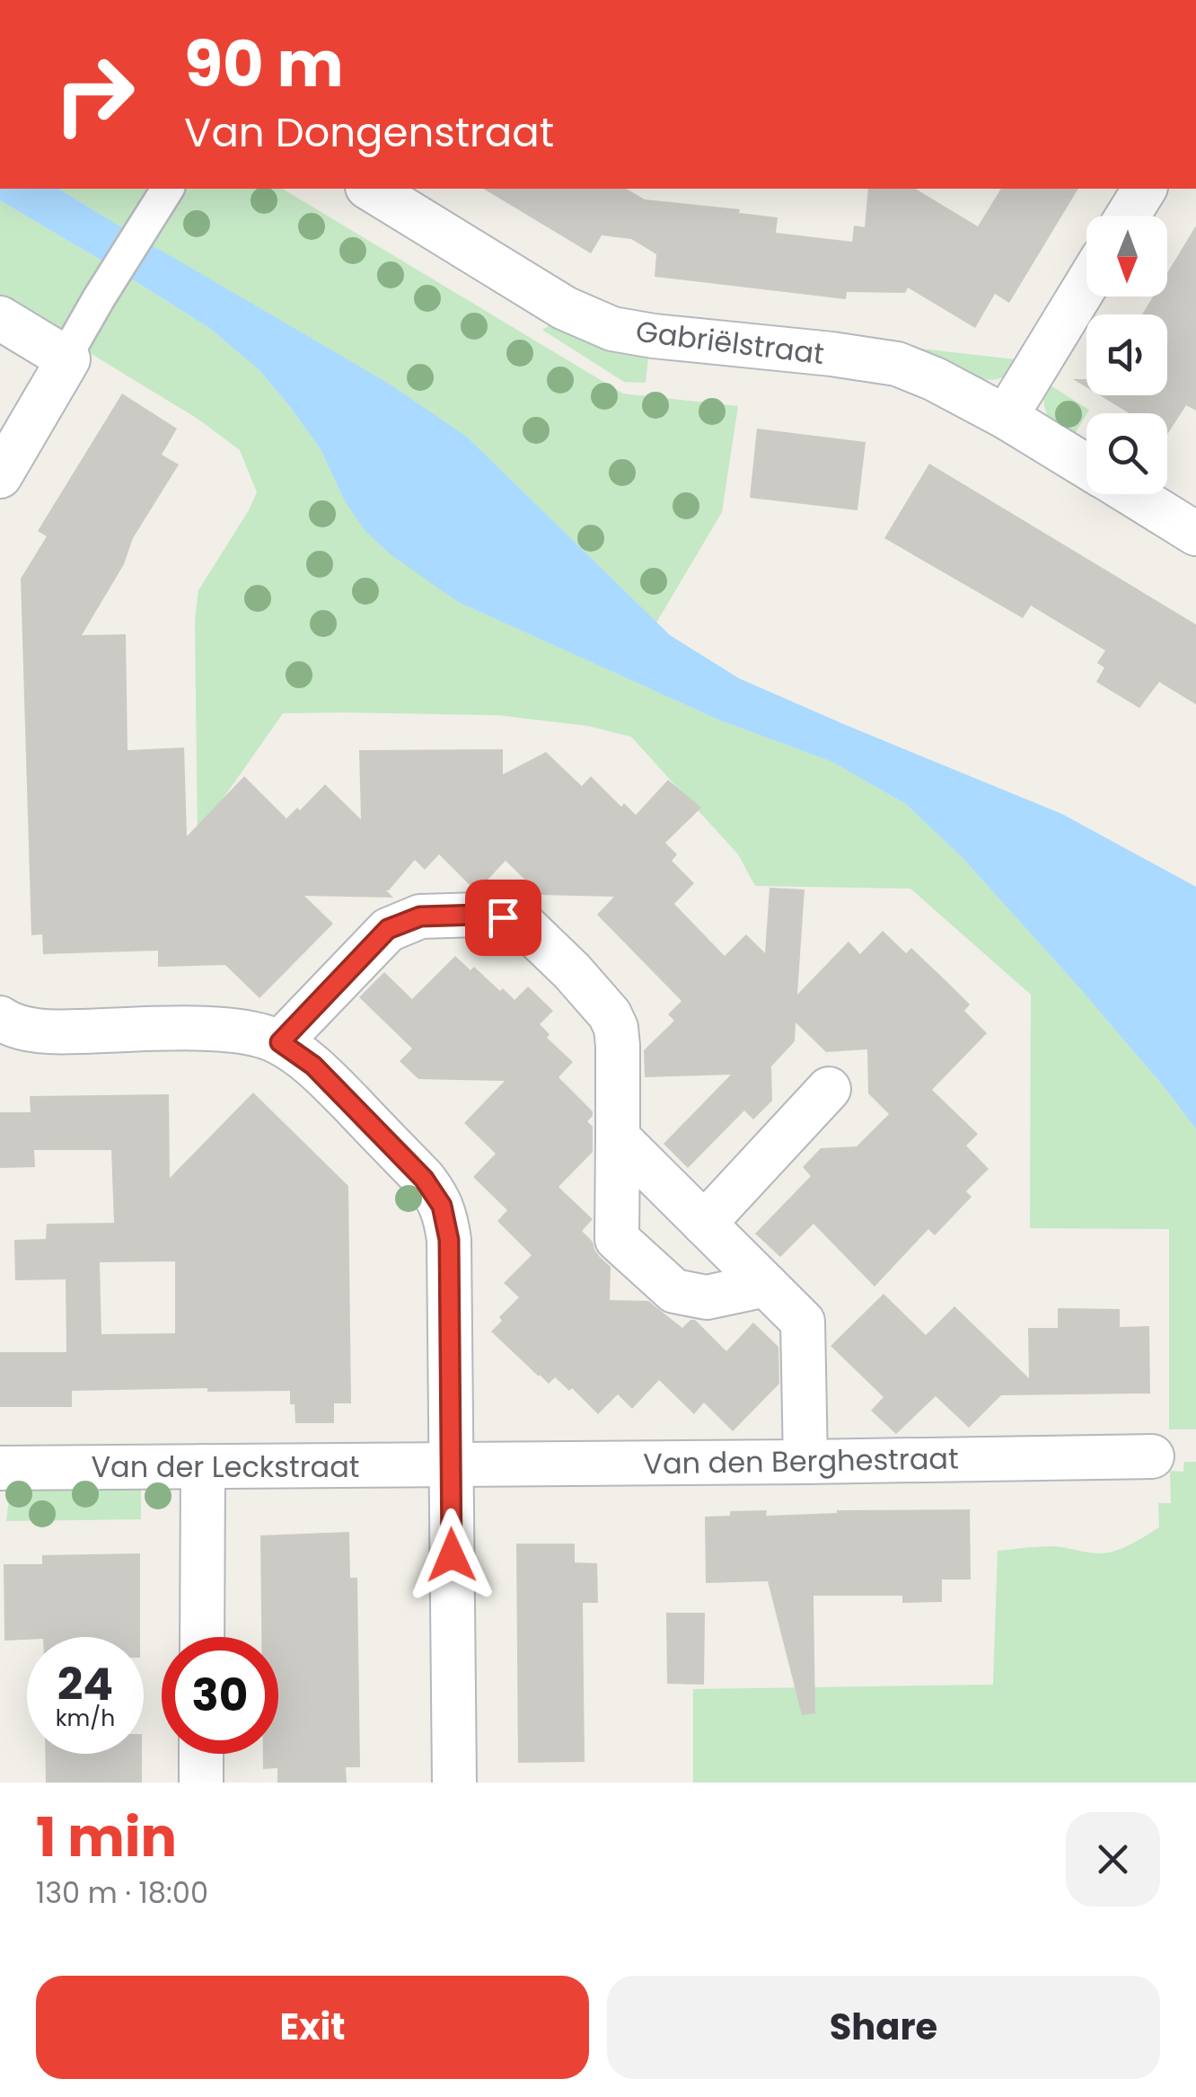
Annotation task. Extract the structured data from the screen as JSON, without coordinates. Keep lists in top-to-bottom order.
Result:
{
  "streets": {
    "street": ["Gabriëlstraat", "Van den Berghestraat", "Van der Leckstraat"]
  },
  "crossings": [
    ["Van den Berghestraat", "Van der Leckstraat"]
  ],
  "north": "bottom",
  "page": {
    "turn": ["90 m", "Van Dongenstraat"],
    "speed": "24 km/h",
    "limit": "30",
    "heading": ["1 min", "130 m · 18:00"],
    "buttons": ["Exit", "Share"]
  }
}
